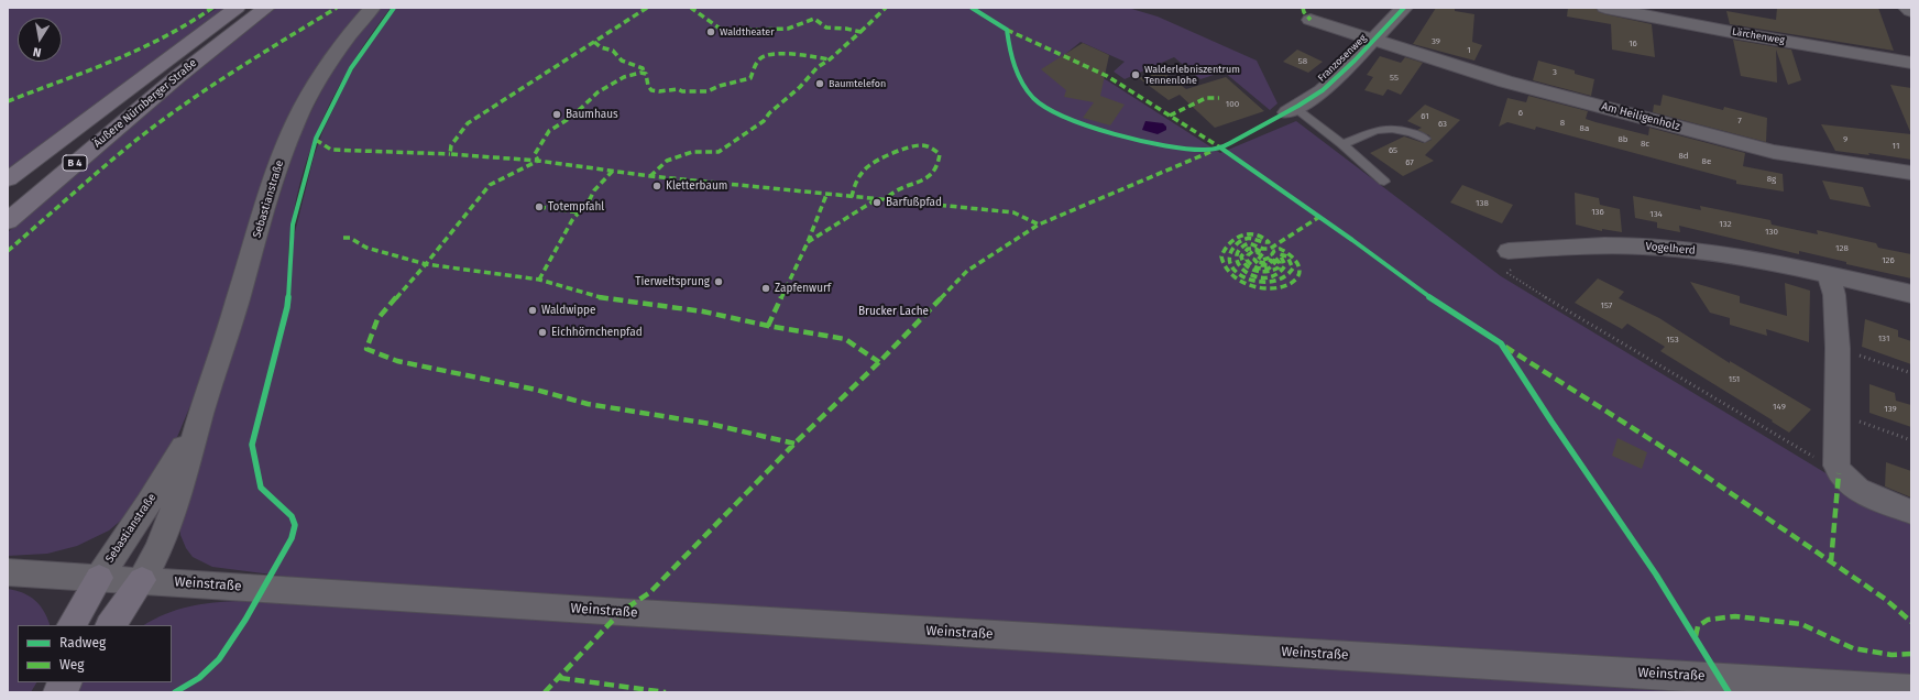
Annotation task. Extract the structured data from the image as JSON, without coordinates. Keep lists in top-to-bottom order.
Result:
{
  "streets": {
    "highway": ["Äußere Nürnberger Straße", "B 4"],
    "street": [
      "Lärchenweg",
      "Franzosenweg",
      "Am Heiligenholz",
      "Sebastianstraße",
      "Vogelherd",
      "Weinstraße"
    ]
  },
  "crossings": [
    ["Franzosenweg", "Am Heiligenholz"],
    ["Sebastianstraße", "Weinstraße"]
  ],
  "parks": ["Brucker Lache"],
  "places": [
    "Waldtheater",
    "Walderlebniszentrum Tennenlohe",
    "Baumtelefon",
    "Baumhaus",
    "Kletterbaum",
    "Barfußpfad",
    "Totempfahl",
    "Tierweitsprung",
    "Zapfenwurf",
    "Waldwippe",
    "Eichhörnchenpfad"
  ],
  "house_numbers": [
    "39",
    "16",
    "1",
    "58",
    "3",
    "55",
    "100",
    "6",
    "61",
    "7",
    "8",
    "63",
    "8a",
    "8b",
    "9",
    "8c",
    "11",
    "65",
    "8d",
    "8e",
    "67",
    "8g",
    "138",
    "136",
    "134",
    "132",
    "130",
    "128",
    "126",
    "157",
    "131",
    "153",
    "151",
    "149",
    "139"
  ],
  "legend": ["Radweg", "Weg"],
  "north": "bottom"
}
